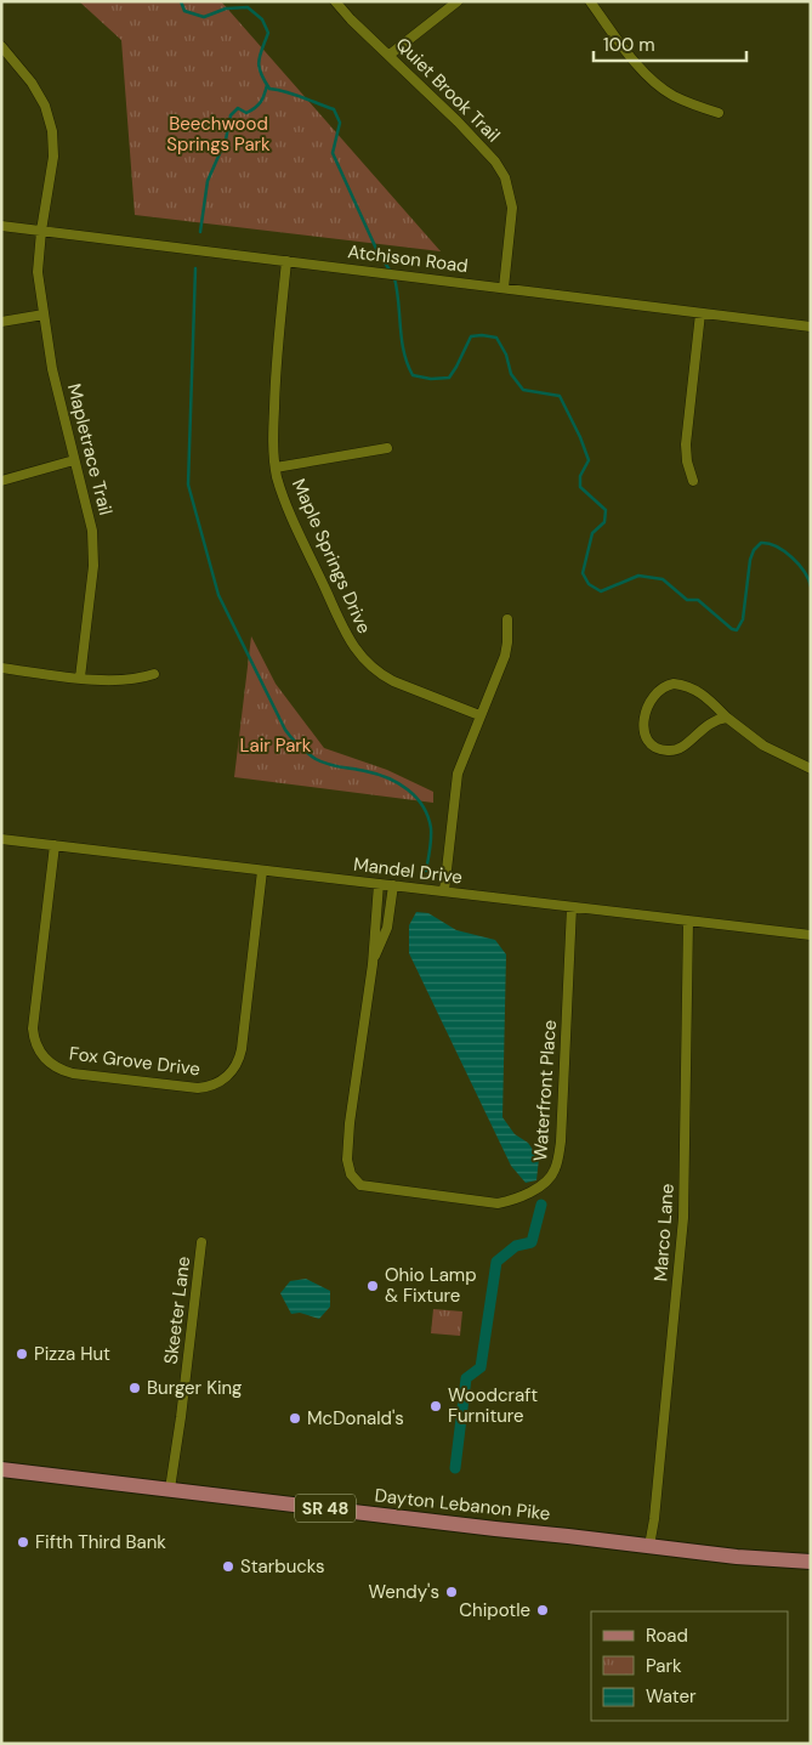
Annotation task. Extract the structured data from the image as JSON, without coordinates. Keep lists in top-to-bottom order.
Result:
{
  "streets": {
    "main road": ["Dayton Lebanon Pike", "SR 48"],
    "street": [
      "Quiet Brook Trail",
      "Atchison Road",
      "Mapletrace Trail",
      "Maple Springs Drive",
      "Mandel Drive",
      "Fox Grove Drive",
      "Waterfront Place",
      "Marco Lane",
      "Skeeter Lane"
    ]
  },
  "crossings": [
    ["Quiet Brook Trail", "Atchison Road"],
    ["Atchison Road", "Mapletrace Trail"],
    ["Atchison Road", "Maple Springs Drive"],
    ["Mandel Drive", "Fox Grove Drive"],
    ["Mandel Drive", "Waterfront Place"],
    ["Mandel Drive", "Marco Lane"],
    ["Marco Lane", "Dayton Lebanon Pike"],
    ["Skeeter Lane", "Dayton Lebanon Pike"]
  ],
  "parks": ["Beechwood Springs Park", "Lair Park"],
  "places": [
    "Ohio Lamp & Fixture",
    "Pizza Hut",
    "Burger King",
    "Woodcraft Furniture",
    "McDonald's",
    "Fifth Third Bank",
    "Starbucks",
    "Wendy's",
    "Chipotle"
  ],
  "legend": ["Road", "Park", "Water"],
  "scale_bar": "100 m"
}
